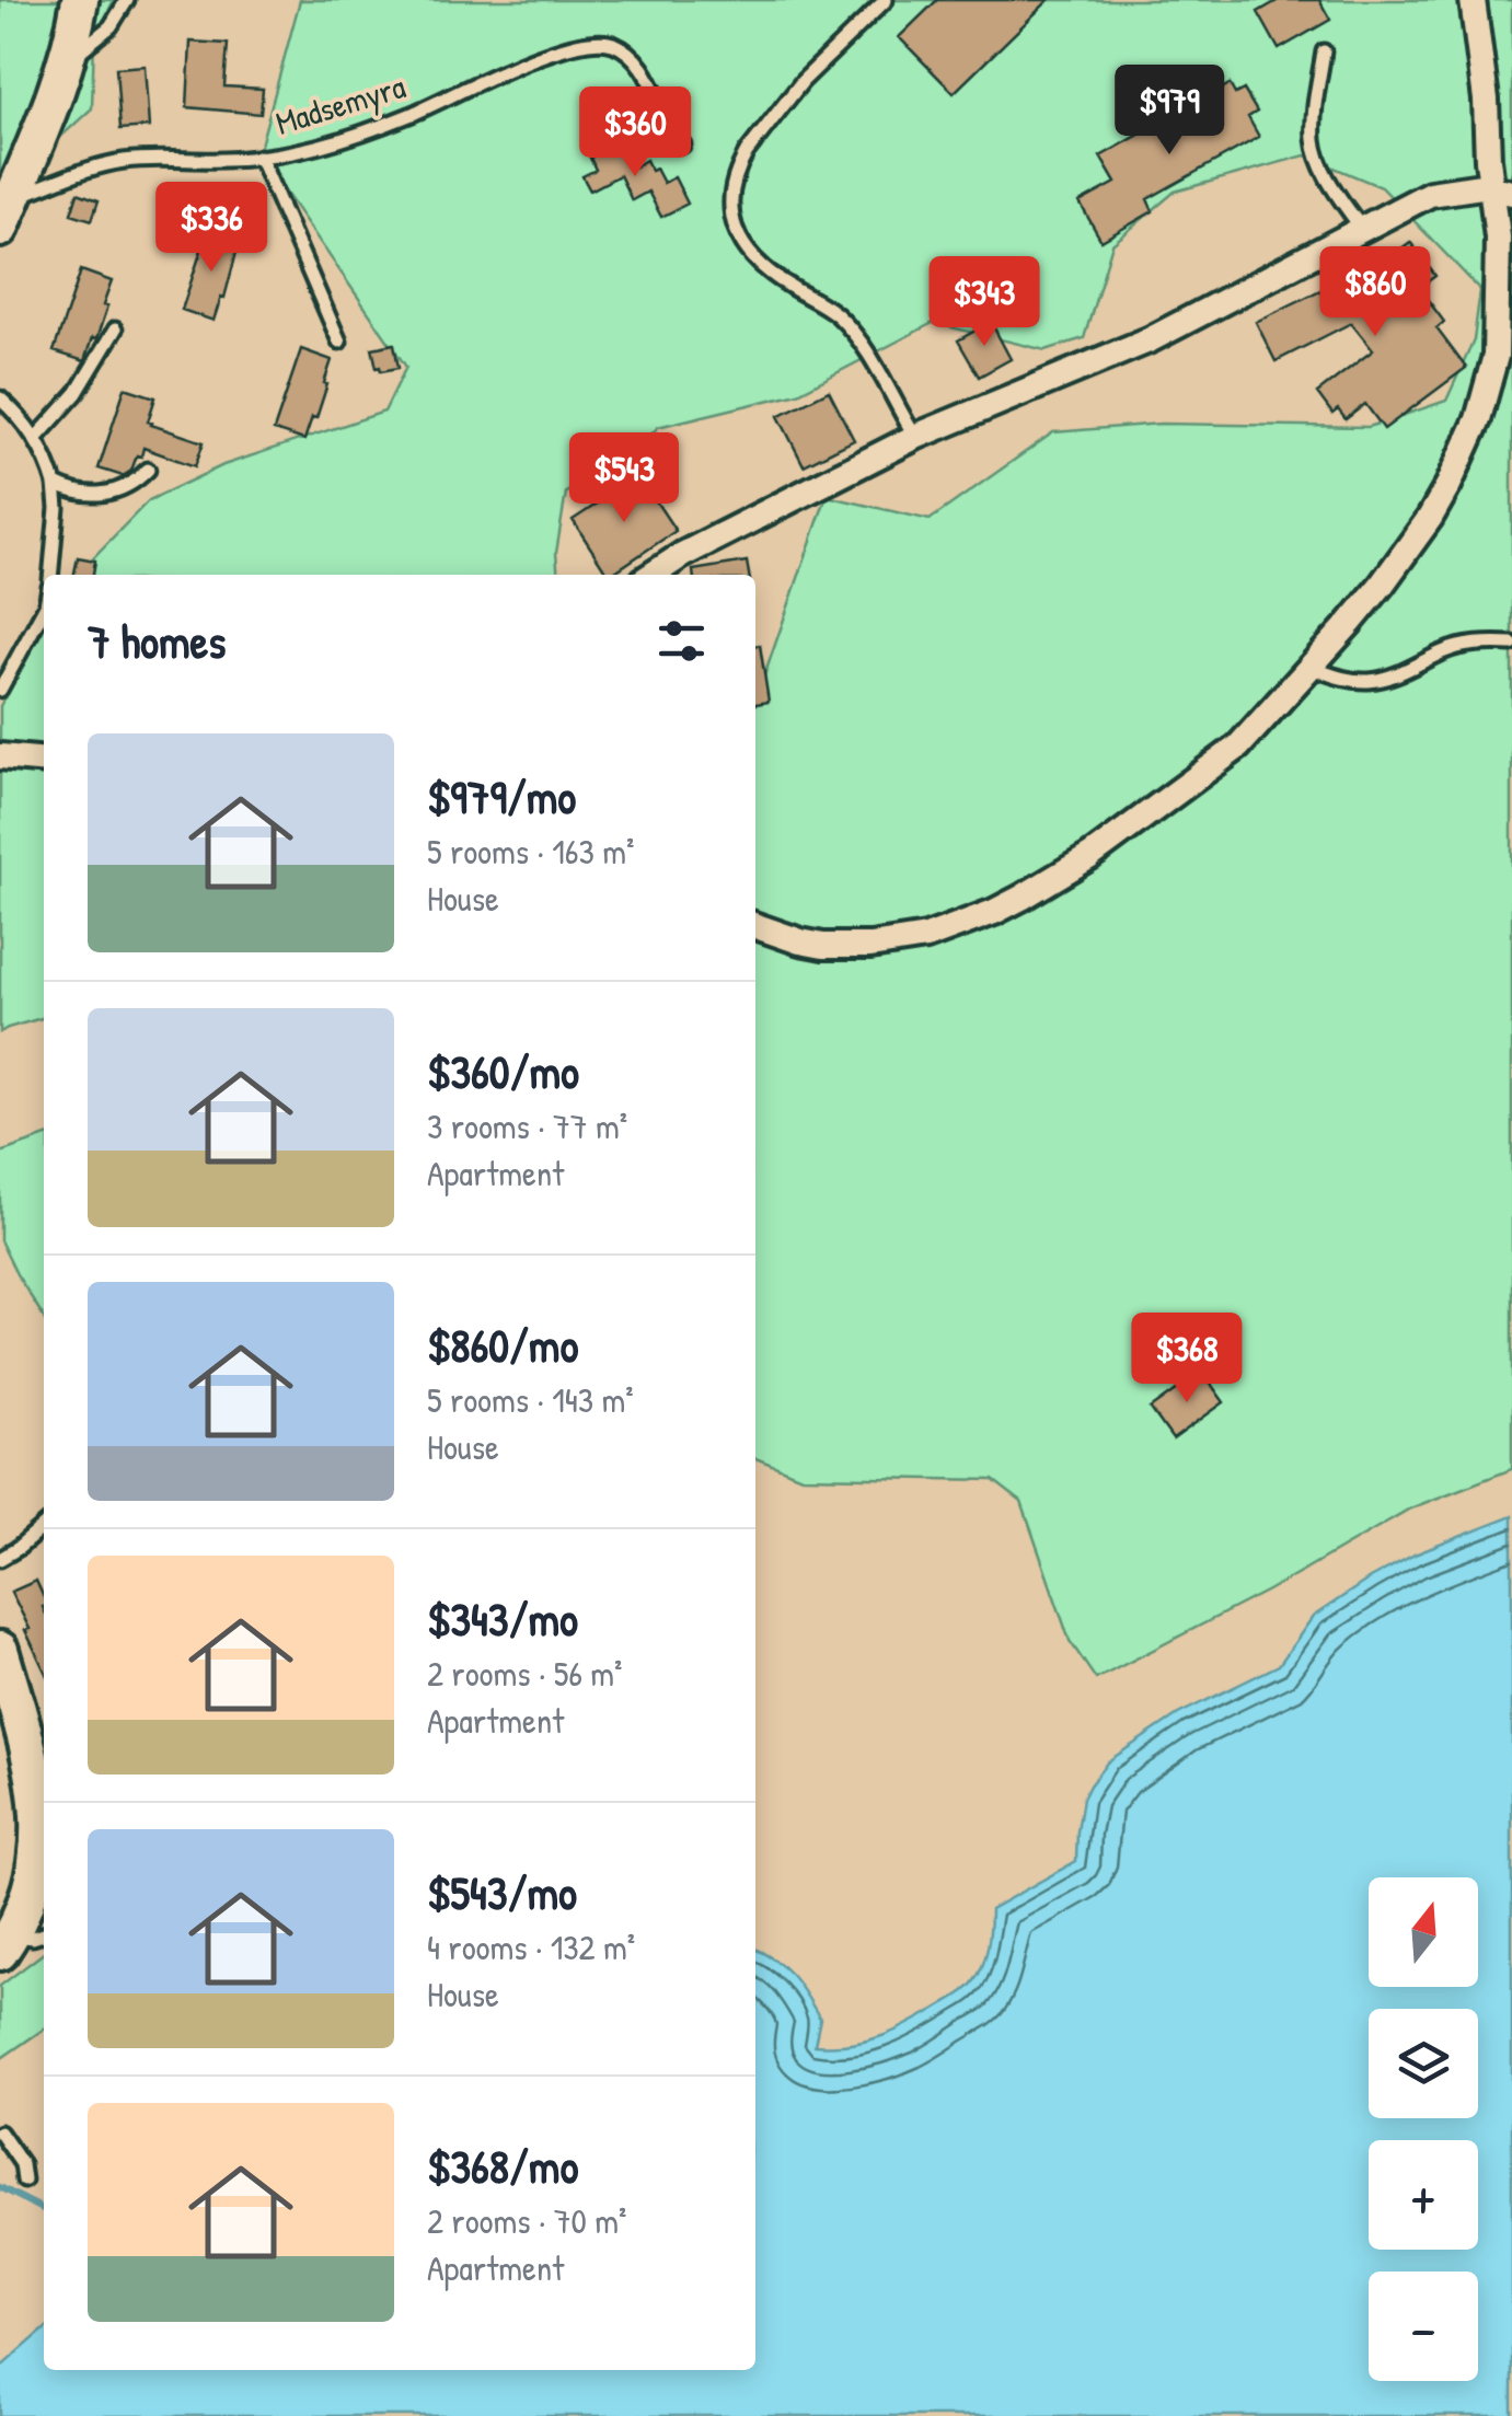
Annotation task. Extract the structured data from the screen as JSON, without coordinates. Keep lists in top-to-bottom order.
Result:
{
  "streets": {
    "lane": ["Madsemyra"]
  },
  "north": "top",
  "page": {
    "price": [
      "$979",
      "$360",
      "$336",
      "$860",
      "$343",
      "$543",
      "$368"
    ],
    "heading": "7 homes",
    "list": [
      {
        "name": "$979/mo",
        "note": "5 rooms · 163 m² · House"
      },
      {
        "name": "$360/mo",
        "note": "3 rooms · 77 m² · Apartment"
      },
      {
        "name": "$860/mo",
        "note": "5 rooms · 143 m² · House"
      },
      {
        "name": "$343/mo",
        "note": "2 rooms · 56 m² · Apartment"
      },
      {
        "name": "$543/mo",
        "note": "4 rooms · 132 m² · House"
      },
      {
        "name": "$368/mo",
        "note": "2 rooms · 70 m² · Apartment"
      }
    ],
    "map_buttons": ["+", "−"]
  }
}
